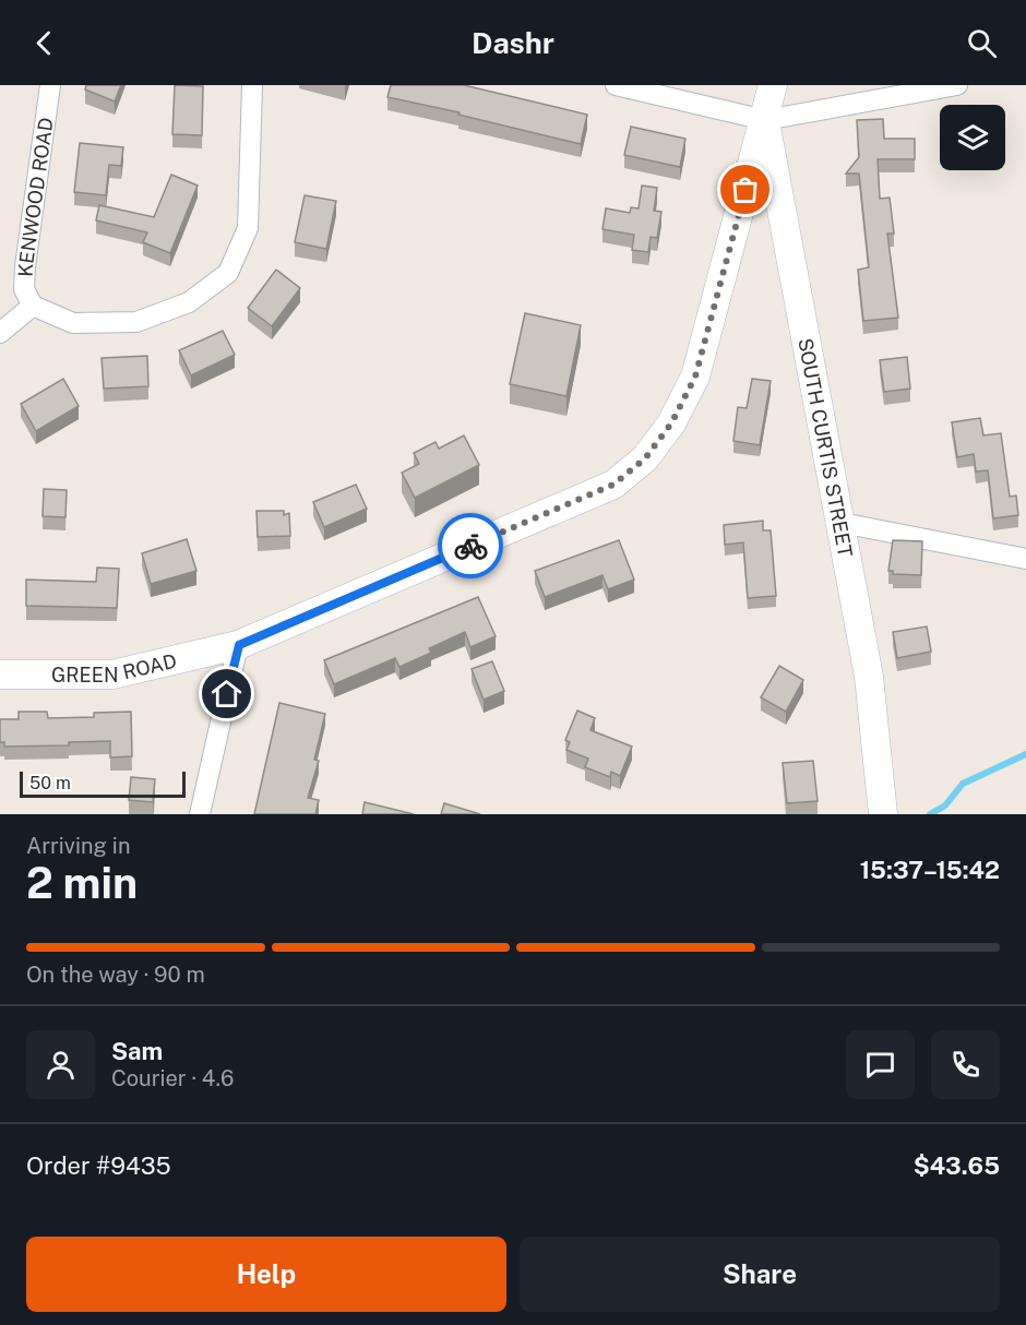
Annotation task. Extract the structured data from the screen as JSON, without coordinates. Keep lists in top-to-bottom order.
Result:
{
  "streets": {
    "street": ["KENWOOD ROAD", "SOUTH CURTIS STREET", "GREEN ROAD"]
  },
  "crossings": [
    ["SOUTH CURTIS STREET", "GREEN ROAD"]
  ],
  "scale_bar": "50 m",
  "page": {
    "header": "Dashr",
    "scale": "50 m",
    "heading": ["2 min", "Arriving in", "15:37–15:42"],
    "panel": [
      "Sam",
      "Courier · 4.6",
      "Order #9435",
      "$43.65"
    ],
    "bar": "On the way · 90 m",
    "buttons": ["Help", "Share"]
  }
}
